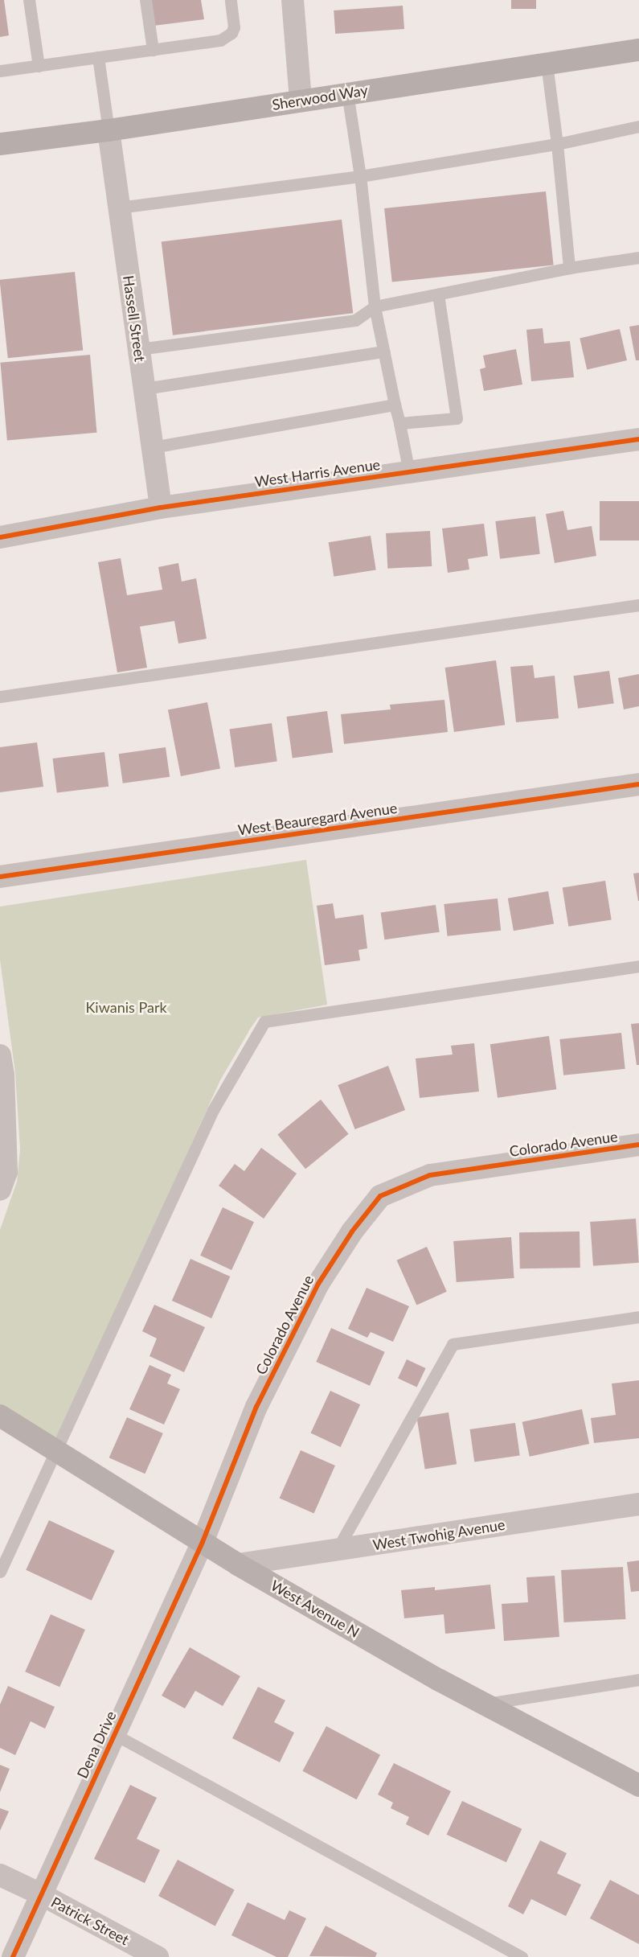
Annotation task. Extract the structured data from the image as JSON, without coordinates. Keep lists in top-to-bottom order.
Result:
{
  "streets": {
    "main road": ["Sherwood Way", "West Avenue N"],
    "street": [
      "Hassell Street",
      "West Harris Avenue",
      "West Beauregard Avenue",
      "Colorado Avenue",
      "West Twohig Avenue",
      "Dena Drive",
      "Patrick Street"
    ]
  },
  "crossings": [
    ["Sherwood Way", "Hassell Street"],
    ["Hassell Street", "West Harris Avenue"],
    ["Colorado Avenue", "West Avenue N"],
    ["Colorado Avenue", "Dena Drive"],
    ["West Twohig Avenue", "West Avenue N"],
    ["West Avenue N", "Dena Drive"],
    ["Dena Drive", "Patrick Street"]
  ],
  "parks": ["Kiwanis Park"]
}
